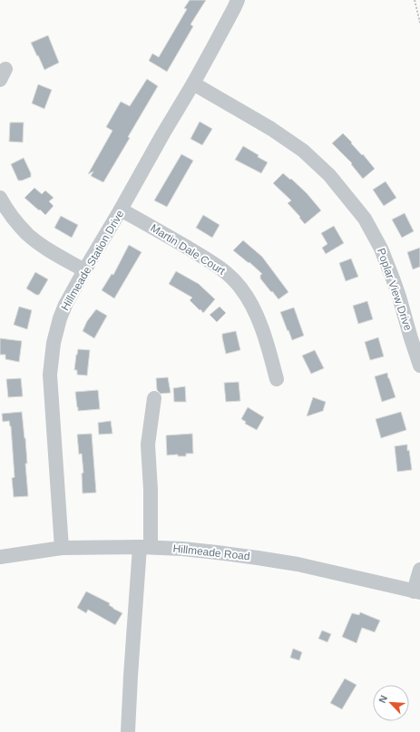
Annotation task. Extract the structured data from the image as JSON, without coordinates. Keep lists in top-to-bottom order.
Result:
{
  "streets": {
    "street": [
      "Martin Dale Court",
      "Hillmeade Station Drive",
      "Poplar View Drive",
      "Hillmeade Road"
    ]
  },
  "crossings": [
    ["Martin Dale Court", "Hillmeade Station Drive"],
    ["Hillmeade Station Drive", "Poplar View Drive"],
    ["Hillmeade Station Drive", "Hillmeade Road"]
  ],
  "north": "top left"
}
